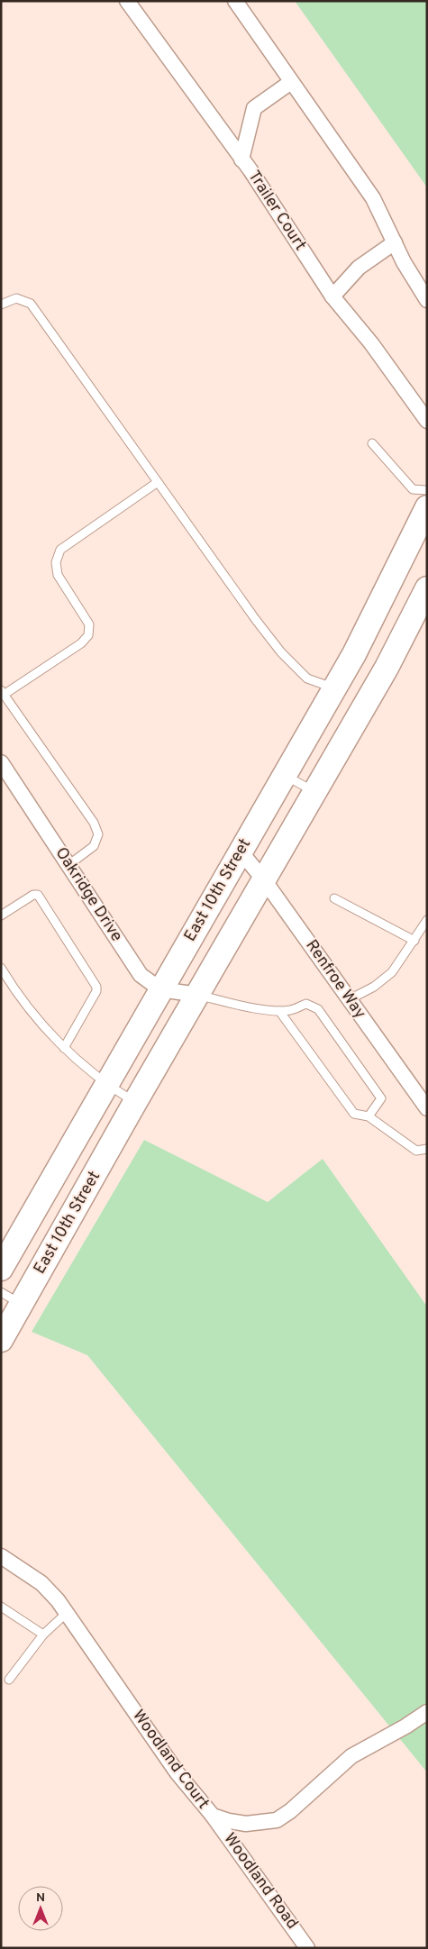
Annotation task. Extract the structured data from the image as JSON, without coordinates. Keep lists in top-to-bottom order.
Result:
{
  "streets": {
    "main road": ["East 10th Street"],
    "street": [
      "Trailer Court",
      "Oakridge Drive",
      "Renfroe Way",
      "Woodland Court",
      "Woodland Road"
    ]
  },
  "crossings": [
    ["East 10th Street", "Oakridge Drive"],
    ["East 10th Street", "Renfroe Way"],
    ["Woodland Court", "Woodland Road"]
  ],
  "north": "top"
}
